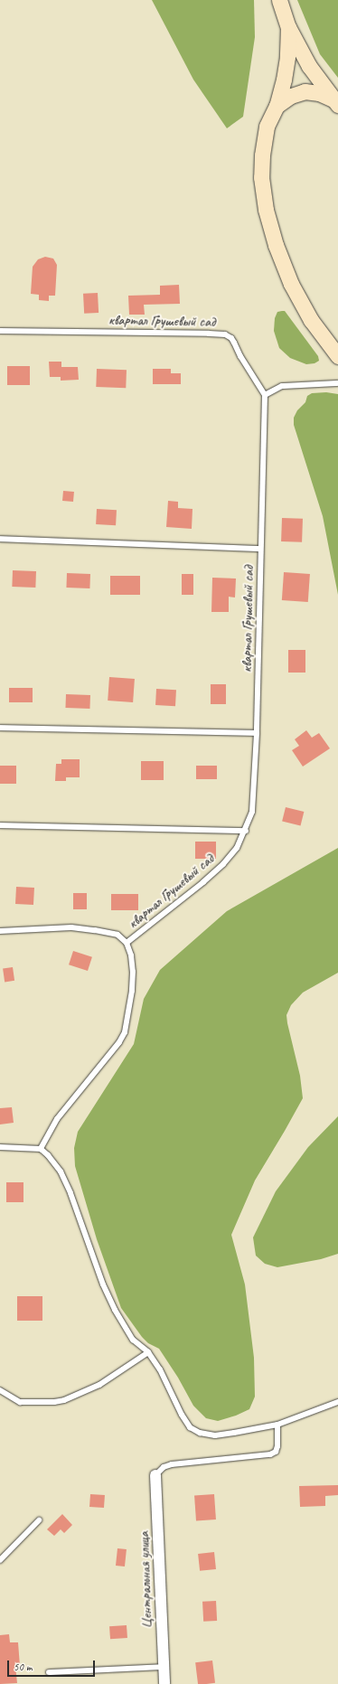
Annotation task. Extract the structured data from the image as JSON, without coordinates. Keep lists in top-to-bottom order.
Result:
{
  "streets": {
    "street": ["Центральная улица"],
    "lane": ["квартал Грушевый сад"]
  },
  "scale_bar": "50 m"
}
